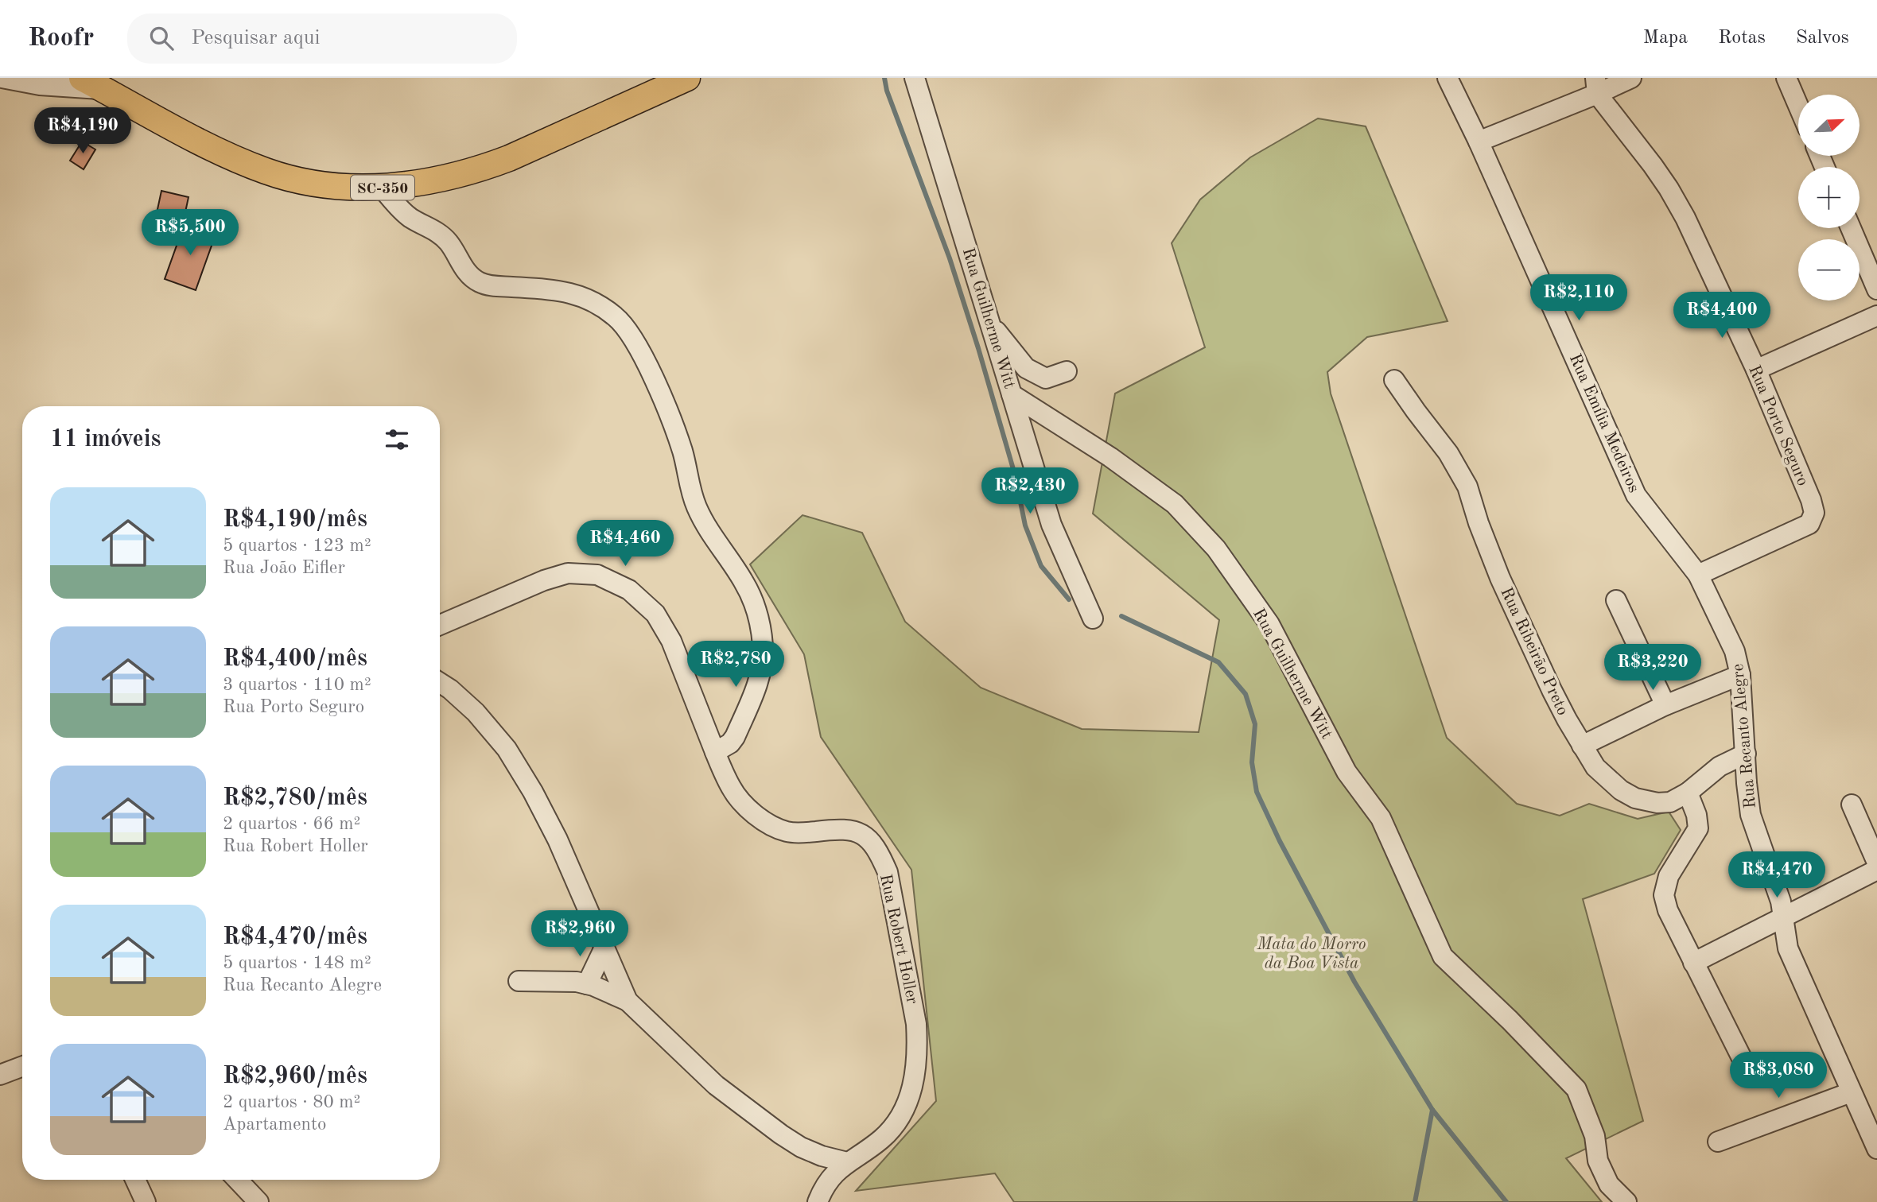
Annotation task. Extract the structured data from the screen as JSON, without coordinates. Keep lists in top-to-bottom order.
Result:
{
  "streets": {
    "main road": ["SC-350"],
    "street": [
      "Rua Guilherme Witt",
      "Rua Emília Medeiros",
      "Rua Porto Seguro",
      "Rua Ribeirão Preto",
      "Rua Recanto Alegre",
      "Rua Robert Holler"
    ]
  },
  "crossings": [
    ["Rua Emília Medeiros", "Rua Porto Seguro"],
    ["Rua Emília Medeiros", "Rua Recanto Alegre"],
    ["Rua Porto Seguro", "Rua Recanto Alegre"],
    ["Rua Ribeirão Preto", "Rua Recanto Alegre"]
  ],
  "parks": ["Mata do Morro da Boa Vista"],
  "north": "top right",
  "page": {
    "header": "Roofr",
    "search": "Pesquisar aqui",
    "nav": ["Mapa", "Rotas", "Salvos"],
    "map_buttons": ["+", "−"],
    "price": [
      "R$4,190",
      "R$5,500",
      "R$2,110",
      "R$4,400",
      "R$2,430",
      "R$4,460",
      "R$2,780",
      "R$3,220",
      "R$4,470",
      "R$2,960",
      "R$3,080"
    ],
    "heading": "11 imóveis",
    "list": [
      {
        "name": "R$4,190/mês",
        "note": "5 quartos · 123 m² · Rua João Eifler"
      },
      {
        "name": "R$4,400/mês",
        "note": "3 quartos · 110 m² · Rua Porto Seguro"
      },
      {
        "name": "R$2,780/mês",
        "note": "2 quartos · 66 m² · Rua Robert Holler"
      },
      {
        "name": "R$4,470/mês",
        "note": "5 quartos · 148 m² · Rua Recanto Alegre"
      },
      {
        "name": "R$2,960/mês",
        "note": "2 quartos · 80 m² · Apartamento"
      }
    ]
  }
}
